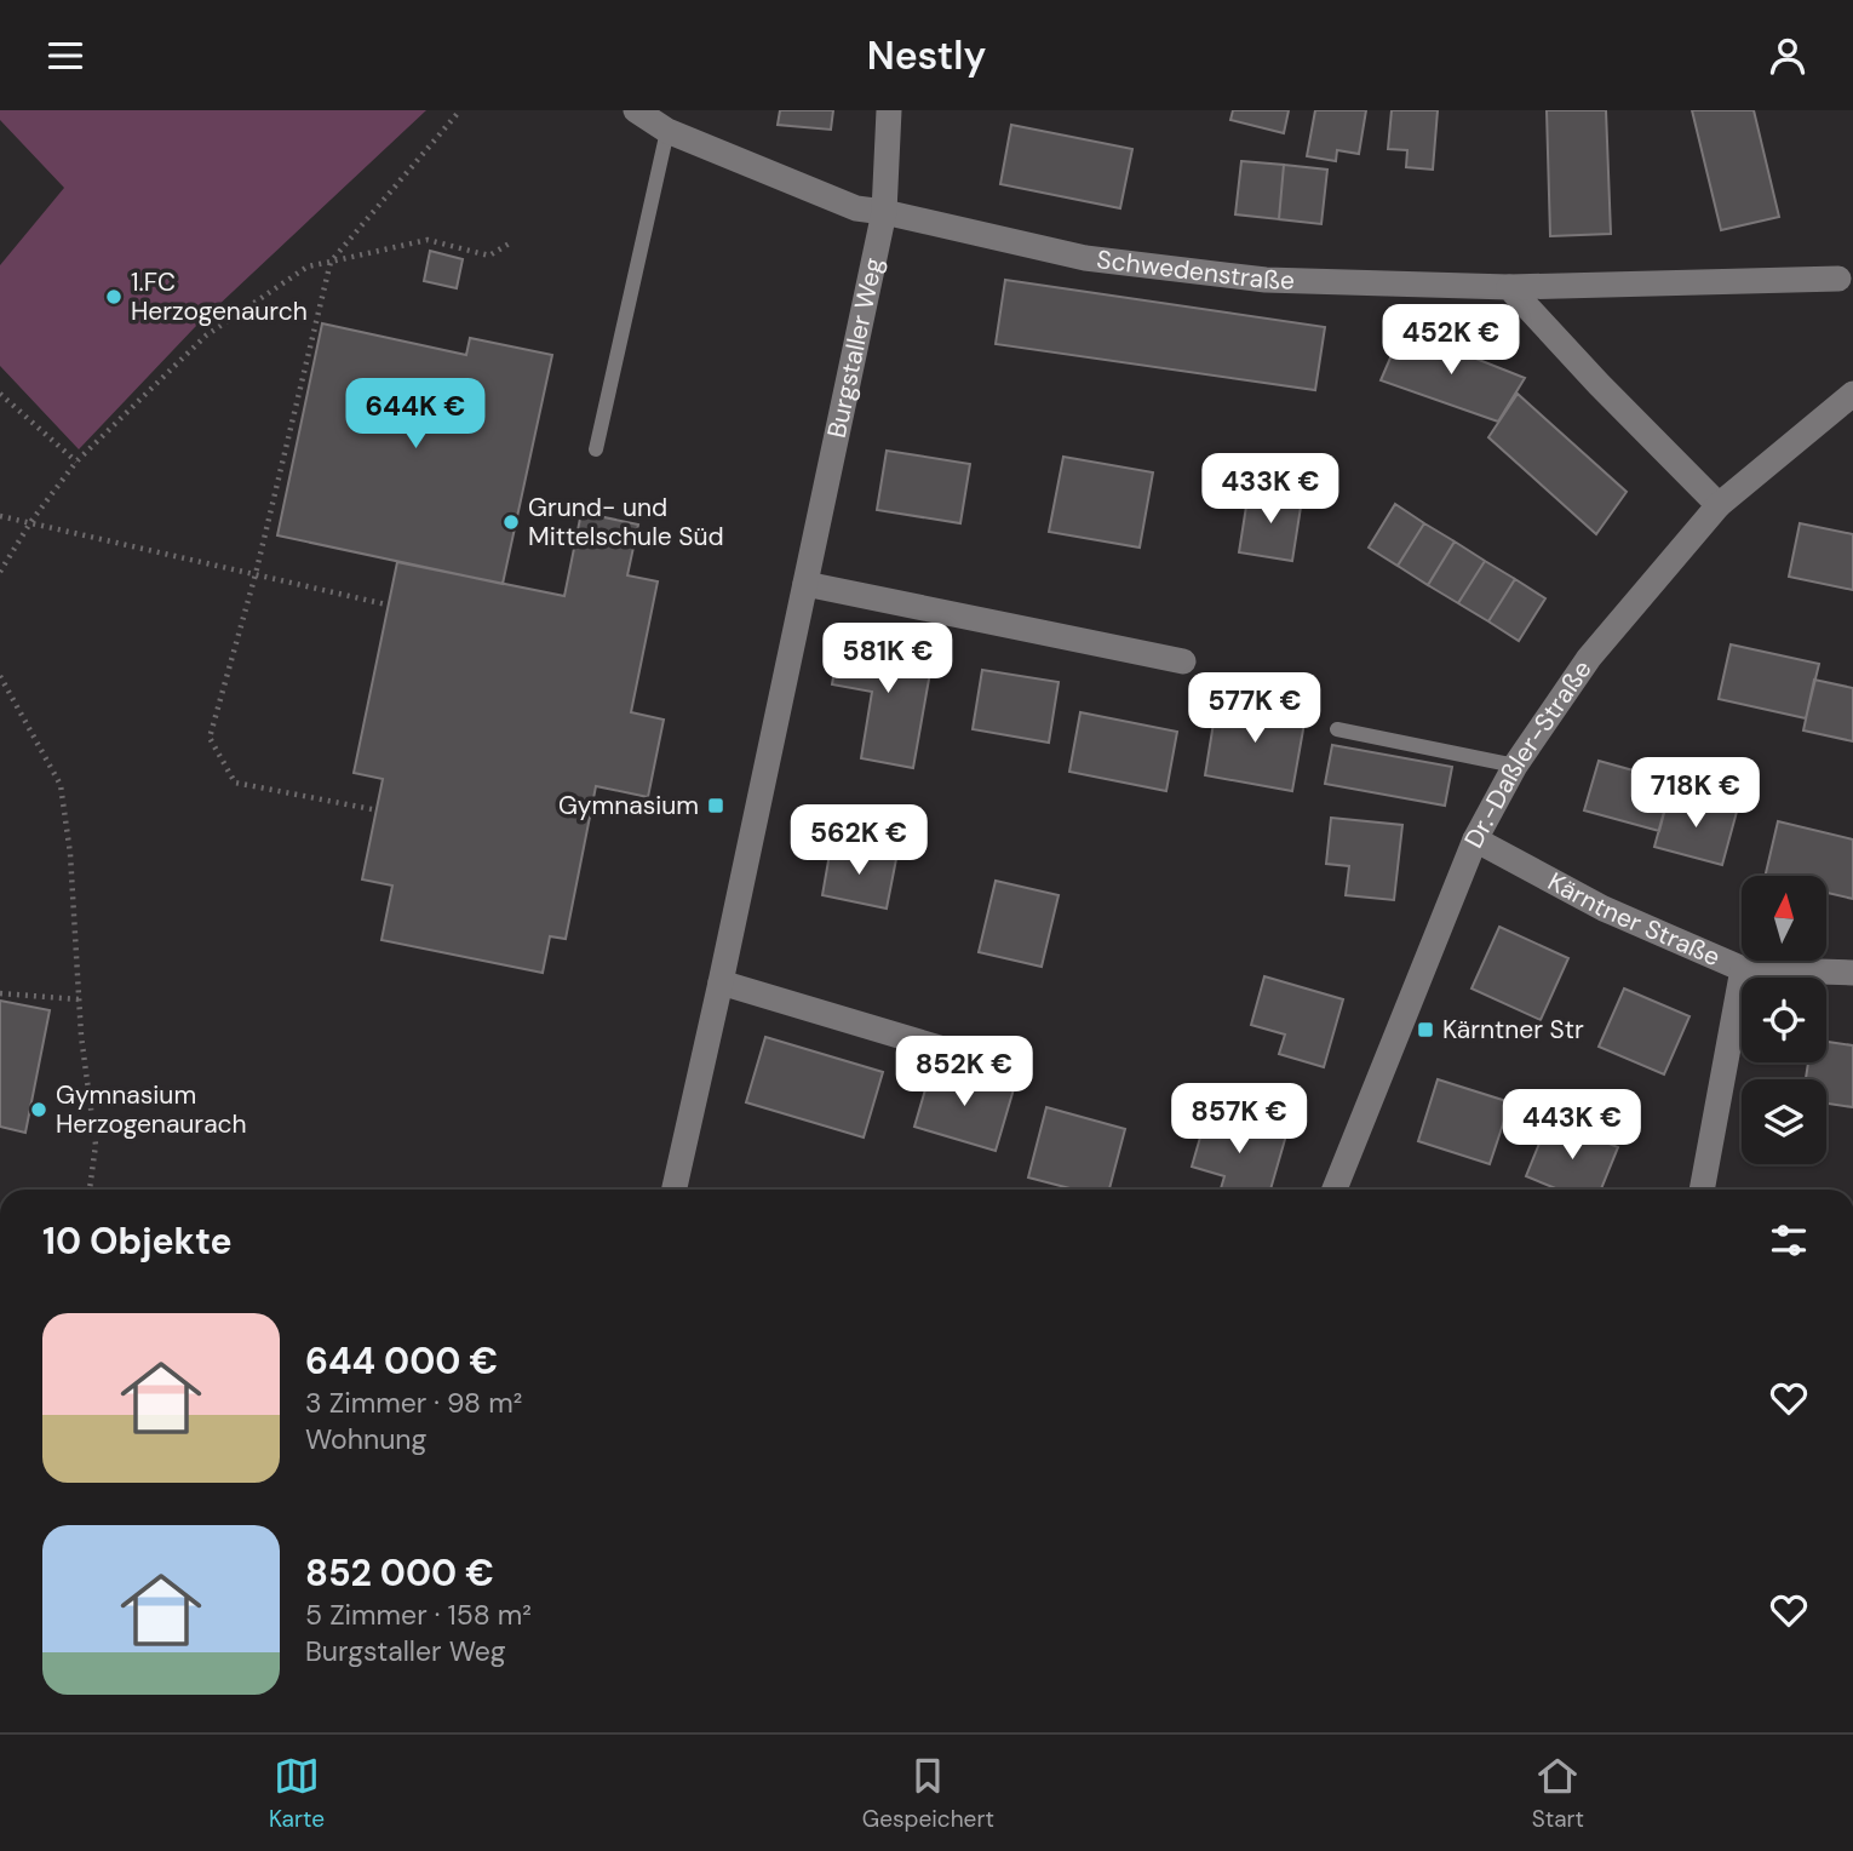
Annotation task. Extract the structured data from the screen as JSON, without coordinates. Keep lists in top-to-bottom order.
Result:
{
  "streets": {
    "street": [
      "Schwedenstraße",
      "Burgstaller Weg",
      "Dr.-Daßler-Straße",
      "Kärntner Straße"
    ]
  },
  "crossings": [
    ["Schwedenstraße", "Burgstaller Weg"],
    ["Dr.-Daßler-Straße", "Kärntner Straße"]
  ],
  "places": {
    "other": ["1.FC Herzogenaurch", "Grund- und Mittelschule Süd", "Gymnasium Herzogenaurach"],
    "transit": ["Gymnasium", "Kärntner Str"]
  },
  "north": "top",
  "page": {
    "header": "Nestly",
    "price": [
      "452K €",
      "644K €",
      "433K €",
      "581K €",
      "577K €",
      "718K €",
      "562K €",
      "852K €",
      "857K €",
      "443K €"
    ],
    "heading": "10 Objekte",
    "list": [
      {
        "name": "644 000 €",
        "note": "3 Zimmer · 98 m² · Wohnung"
      },
      {
        "name": "852 000 €",
        "note": "5 Zimmer · 158 m² · Burgstaller Weg"
      }
    ],
    "tabs": ["Karte", "Gespeichert", "Start"]
  }
}
